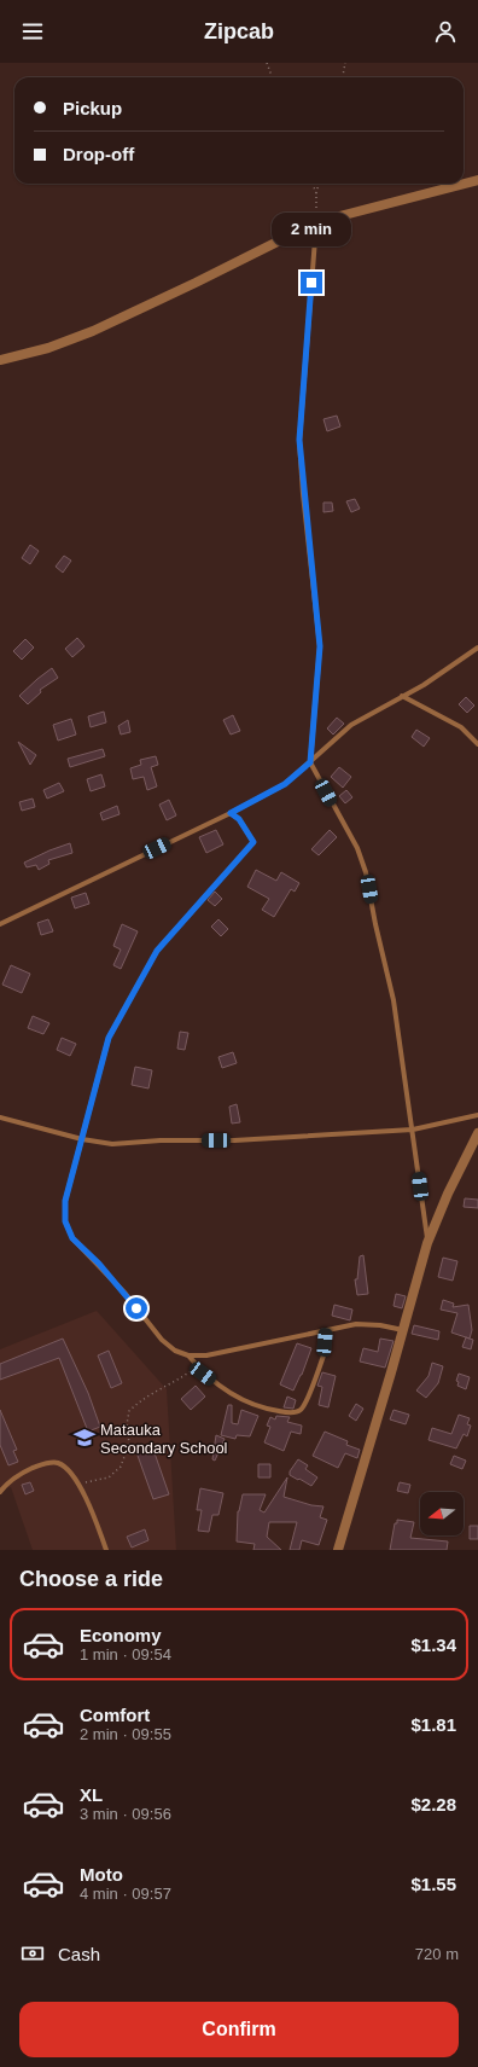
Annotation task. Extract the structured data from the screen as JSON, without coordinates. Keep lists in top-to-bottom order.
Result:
{
  "places": {
    "school or university": ["Matauka Secondary School"]
  },
  "north": "left",
  "page": {
    "header": "Zipcab",
    "banner": ["Pickup", "Drop-off"],
    "bubble": "2 min",
    "heading": "Choose a ride",
    "list": [
      {
        "name": "Economy",
        "note": "1 min · 09:54",
        "value": "$1.34"
      },
      {
        "name": "Comfort",
        "note": "2 min · 09:55",
        "value": "$1.81"
      },
      {
        "name": "XL",
        "note": "3 min · 09:56",
        "value": "$2.28"
      },
      {
        "name": "Moto",
        "note": "4 min · 09:57",
        "value": "$1.55"
      }
    ],
    "pay": ["Cash", "720 m"],
    "buttons": "Confirm"
  }
}
